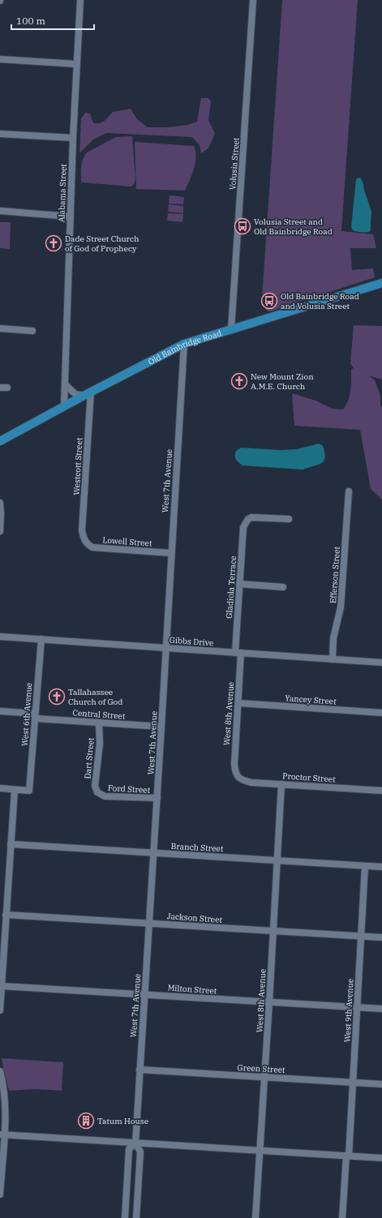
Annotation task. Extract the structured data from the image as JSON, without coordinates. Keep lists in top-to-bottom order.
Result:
{
  "streets": {
    "main road": ["Old Bainbridge Road"],
    "street": [
      "Volusia Street",
      "Alabama Street",
      "Westcott Street",
      "West 7th Avenue",
      "Lowell Street",
      "Efferson Street",
      "Gladiola Terrace",
      "Gibbs Drive",
      "Yancey Street",
      "West 8th Avenue",
      "West 6th Avenue",
      "Central Street",
      "Dart Street",
      "Proctor Street",
      "Ford Street",
      "Branch Street",
      "Jackson Street",
      "Milton Street",
      "West 9th Avenue",
      "Green Street"
    ]
  },
  "crossings": [
    ["Volusia Street", "Old Bainbridge Road"],
    ["Alabama Street", "Old Bainbridge Road"],
    ["Old Bainbridge Road", "Westcott Street"],
    ["Old Bainbridge Road", "West 7th Avenue"],
    ["Westcott Street", "Lowell Street"],
    ["West 7th Avenue", "Lowell Street"],
    ["West 7th Avenue", "Gibbs Drive"],
    ["West 7th Avenue", "Central Street"],
    ["West 7th Avenue", "Ford Street"],
    ["West 7th Avenue", "Branch Street"],
    ["West 7th Avenue", "Jackson Street"],
    ["West 7th Avenue", "Milton Street"],
    ["West 7th Avenue", "Green Street"],
    ["Efferson Street", "Gibbs Drive"],
    ["Gladiola Terrace", "Gibbs Drive"],
    ["Gladiola Terrace", "West 8th Avenue"],
    ["Gibbs Drive", "West 8th Avenue"],
    ["Gibbs Drive", "West 6th Avenue"],
    ["Yancey Street", "West 8th Avenue"],
    ["West 8th Avenue", "Proctor Street"],
    ["West 8th Avenue", "Branch Street"],
    ["West 8th Avenue", "Jackson Street"],
    ["West 8th Avenue", "Milton Street"],
    ["West 8th Avenue", "Green Street"],
    ["West 6th Avenue", "Central Street"],
    ["Central Street", "Dart Street"],
    ["Dart Street", "Ford Street"],
    ["Branch Street", "West 9th Avenue"],
    ["Jackson Street", "West 9th Avenue"],
    ["Milton Street", "West 9th Avenue"],
    ["West 9th Avenue", "Green Street"]
  ],
  "places": {
    "bus stop": ["Volusia Street and Old Bainbridge Road", "Old Bainbridge Road and Volusia Street"],
    "church": ["Dade Street Church of God of Prophecy", "New Mount Zion A.M.E. Church", "Tallahassee Church of God"],
    "building": ["Tatum House"]
  },
  "scale_bar": "100 m"
}
